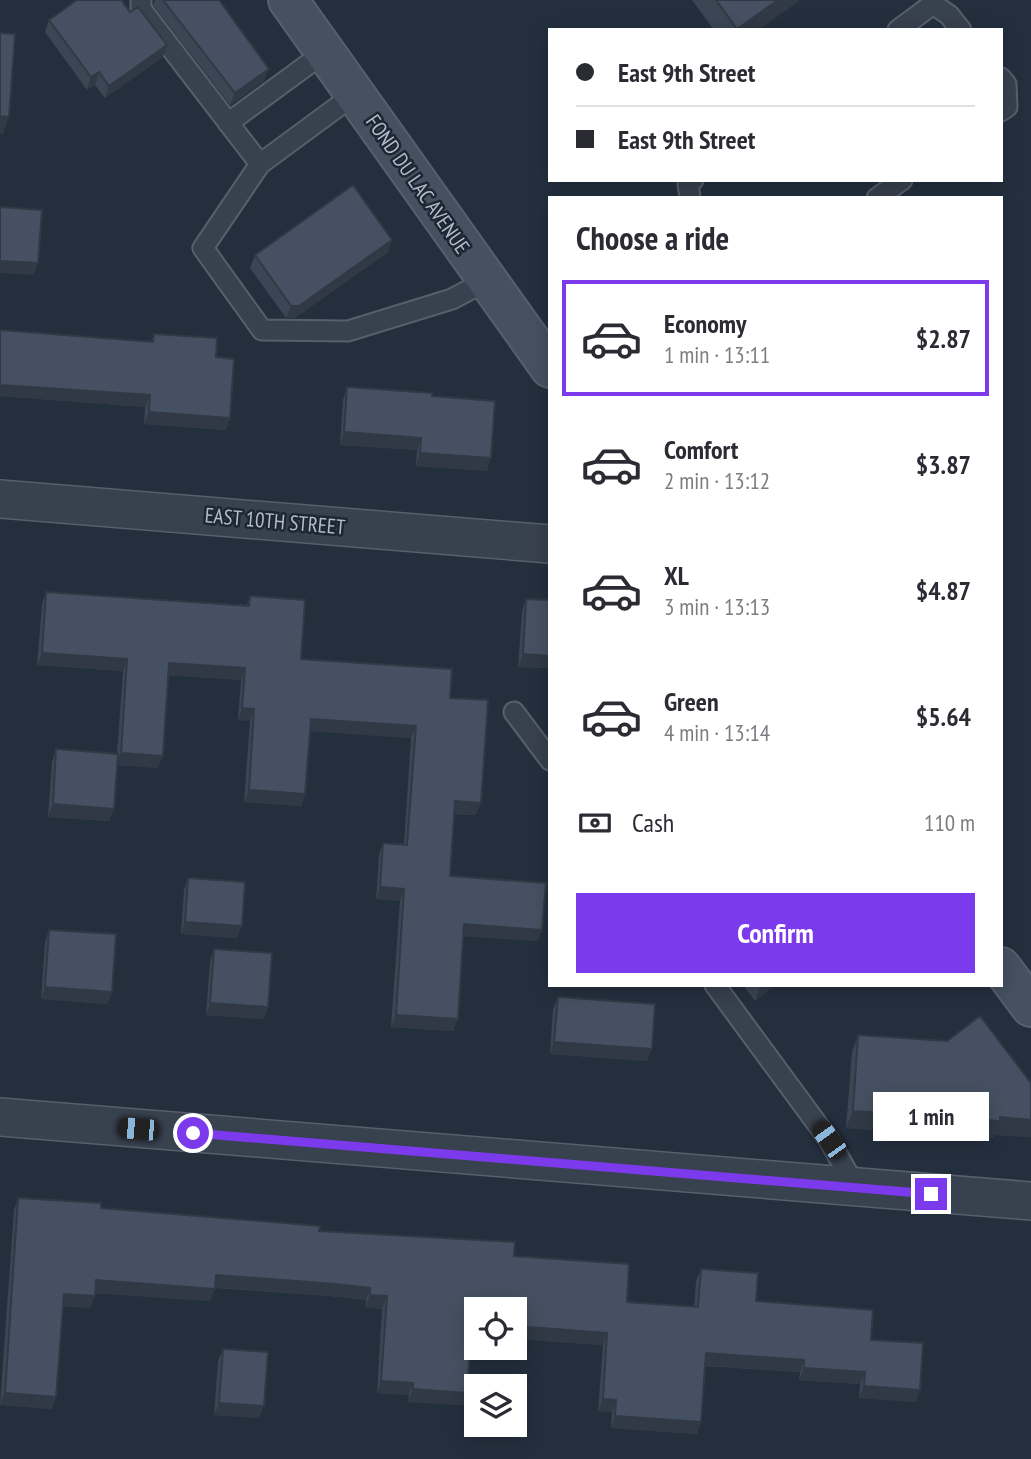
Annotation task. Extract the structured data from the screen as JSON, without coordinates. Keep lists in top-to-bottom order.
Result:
{
  "streets": {
    "main road": ["FOND DU LAC AVENUE"],
    "street": ["EAST 10TH STREET"]
  },
  "page": {
    "banner": ["East 9th Street", "East 9th Street"],
    "heading": "Choose a ride",
    "list": [
      {
        "name": "Economy",
        "note": "1 min · 13:11",
        "value": "$2.87"
      },
      {
        "name": "Comfort",
        "note": "2 min · 13:12",
        "value": "$3.87"
      },
      {
        "name": "XL",
        "note": "3 min · 13:13",
        "value": "$4.87"
      },
      {
        "name": "Green",
        "note": "4 min · 13:14",
        "value": "$5.64"
      }
    ],
    "pay": ["Cash", "110 m"],
    "buttons": "Confirm",
    "bubble": "1 min"
  }
}
